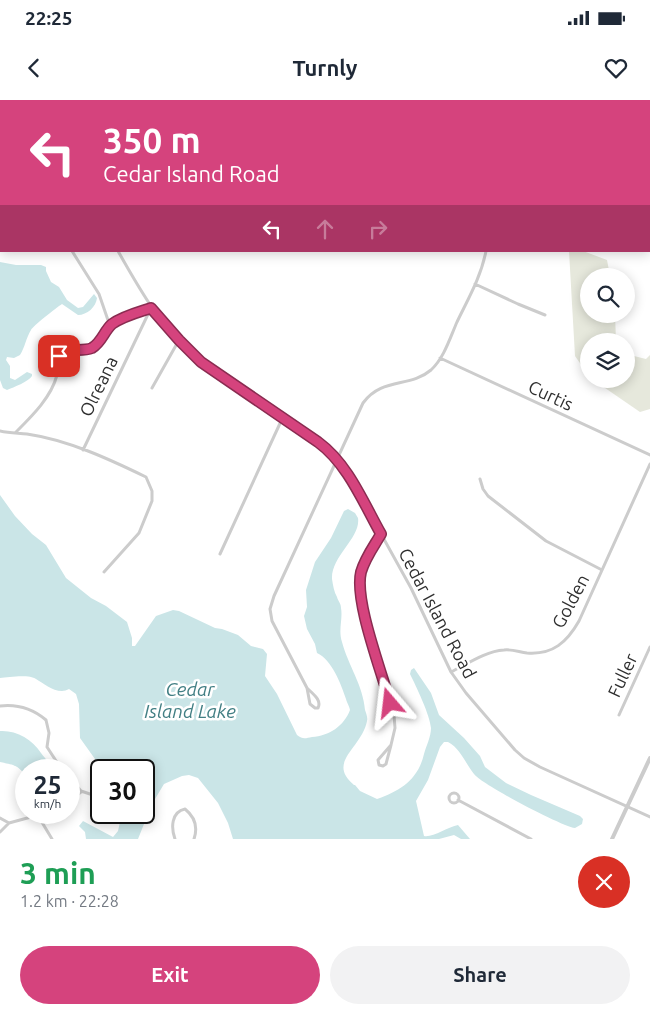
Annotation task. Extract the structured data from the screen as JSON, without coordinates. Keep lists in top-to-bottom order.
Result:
{
  "streets": {
    "street": [
      "Olreana",
      "Curtis",
      "Golden",
      "Cedar Island Road",
      "Fuller"
    ]
  },
  "crossings": [
    ["Olreana", "Cedar Island Road"],
    ["Golden", "Cedar Island Road"]
  ],
  "water": ["Cedar Island Lake"],
  "page": {
    "status": "22:25",
    "header": "Turnly",
    "turn": ["350 m", "Cedar Island Road"],
    "speed": "25 km/h",
    "limit": "30",
    "heading": ["3 min", "1.2 km · 22:28"],
    "buttons": ["Exit", "Share"]
  }
}
